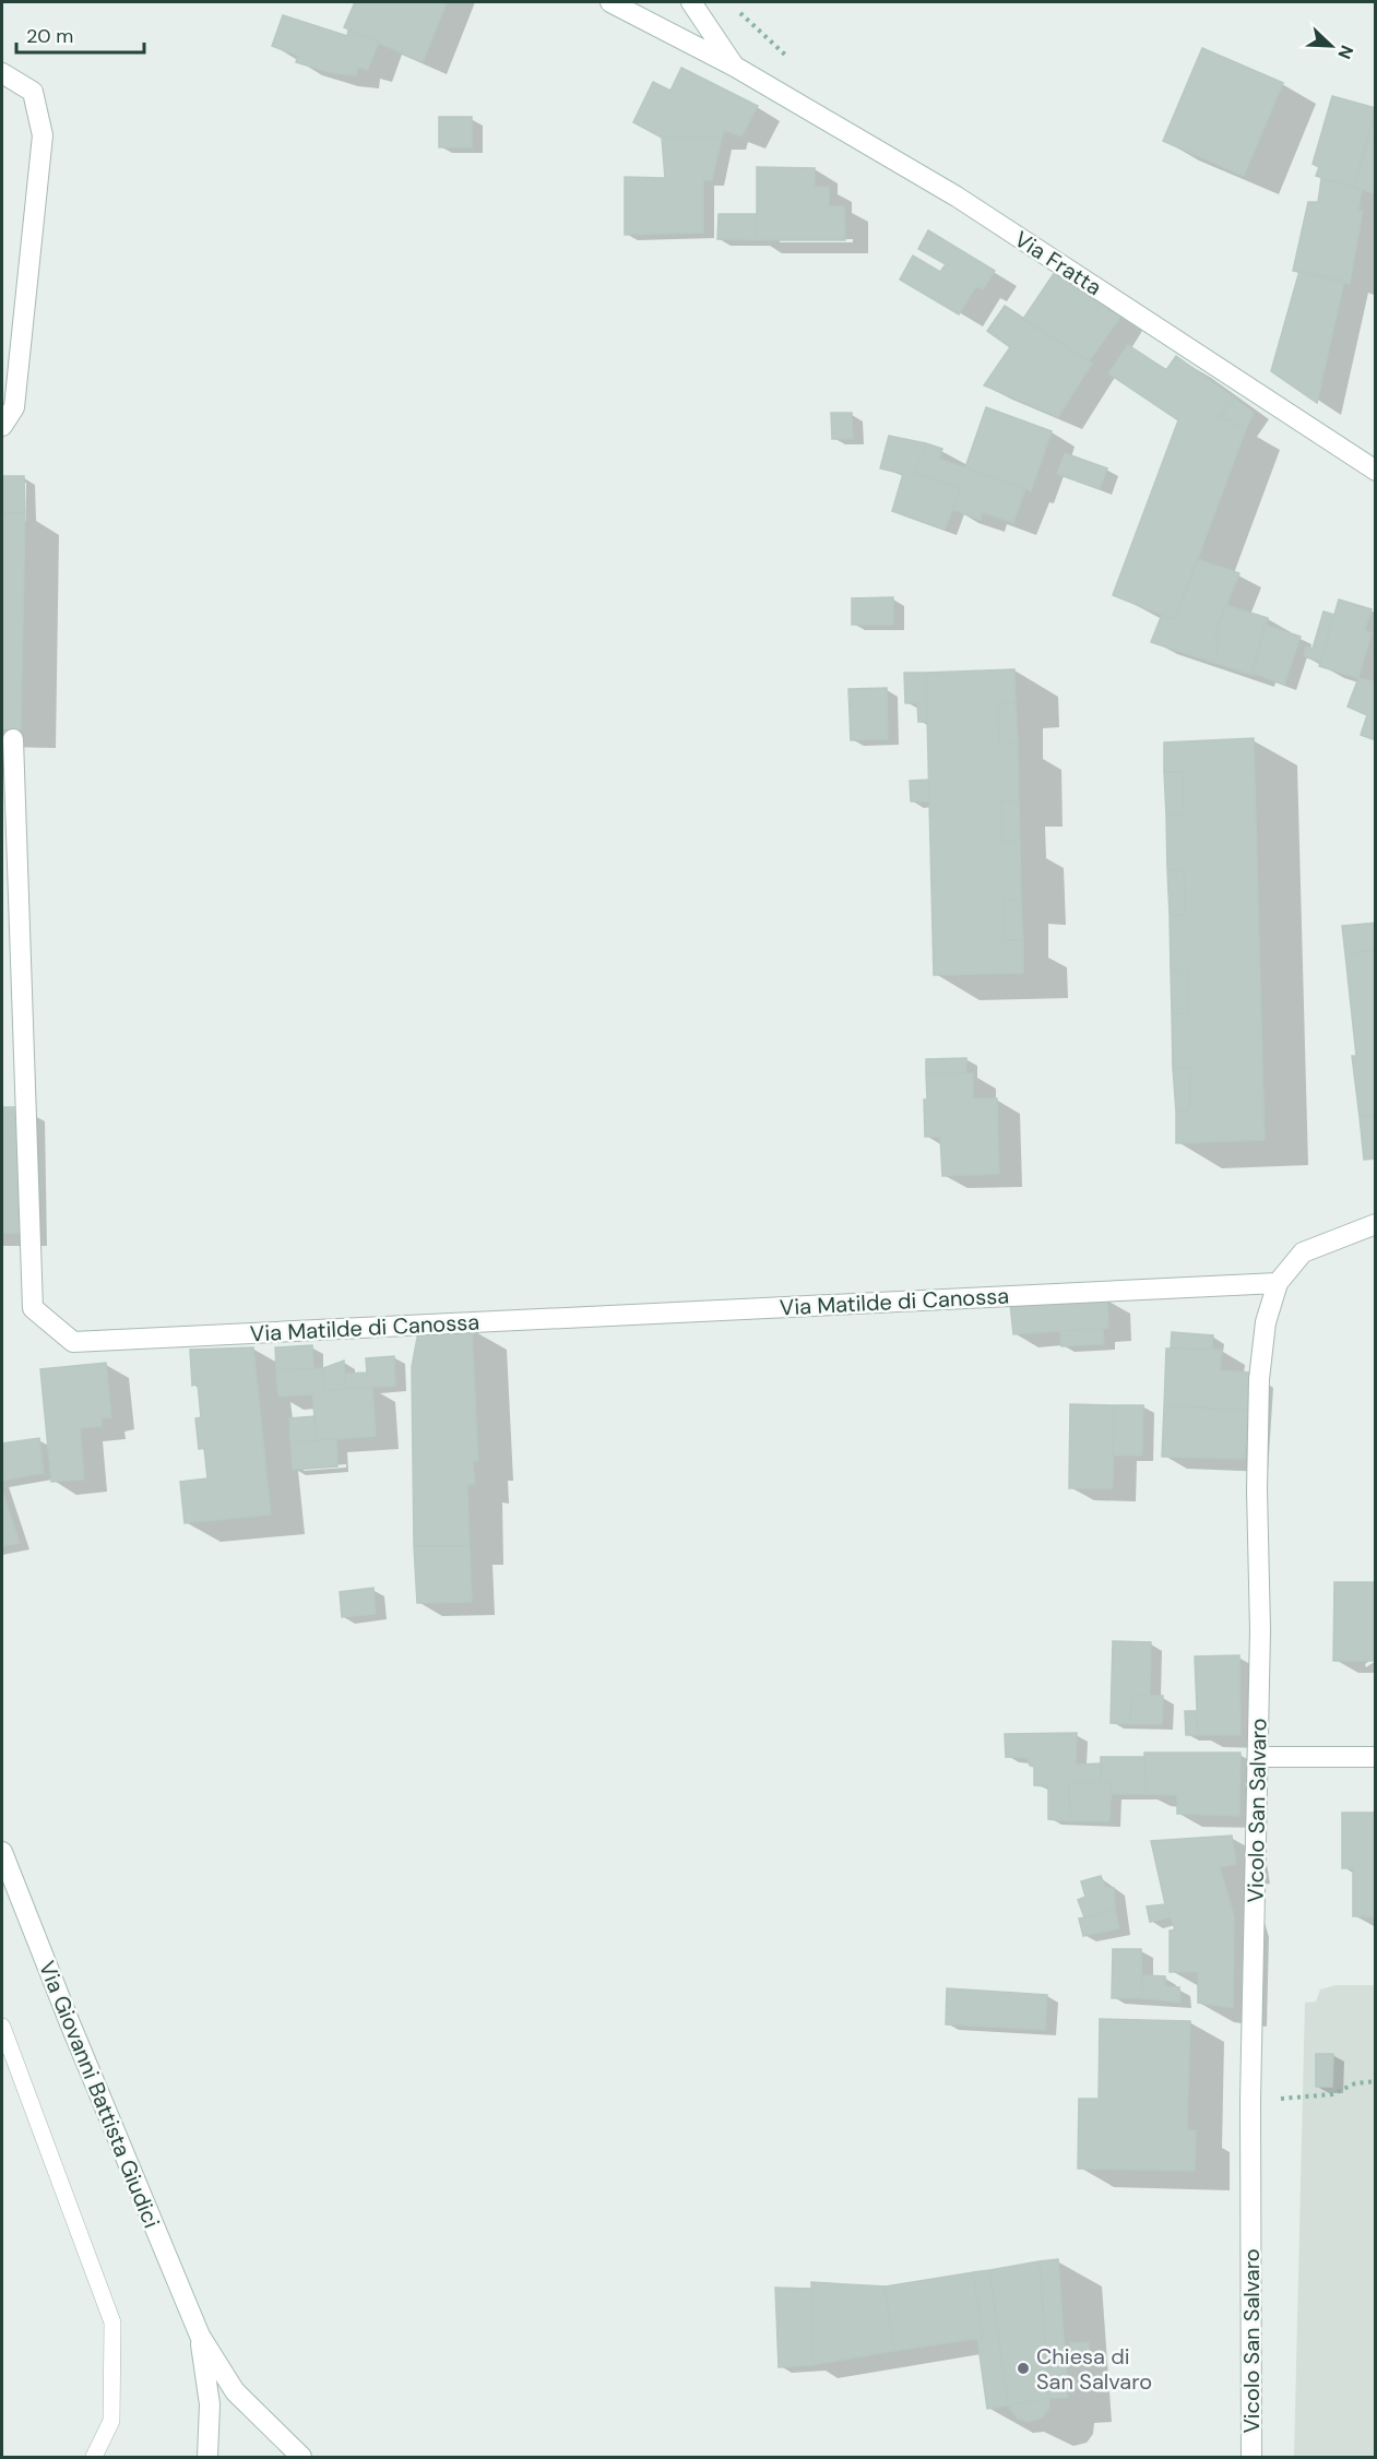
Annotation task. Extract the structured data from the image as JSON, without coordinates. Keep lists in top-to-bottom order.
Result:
{
  "streets": {
    "street": [
      "Via Fratta",
      "Via Matilde di Canossa",
      "Vicolo San Salvaro",
      "Via Giovanni Battista Giudici"
    ]
  },
  "crossings": [
    ["Via Matilde di Canossa", "Vicolo San Salvaro"]
  ],
  "places": ["Chiesa di San Salvaro"],
  "scale_bar": "20 m",
  "north": "bottom right"
}
